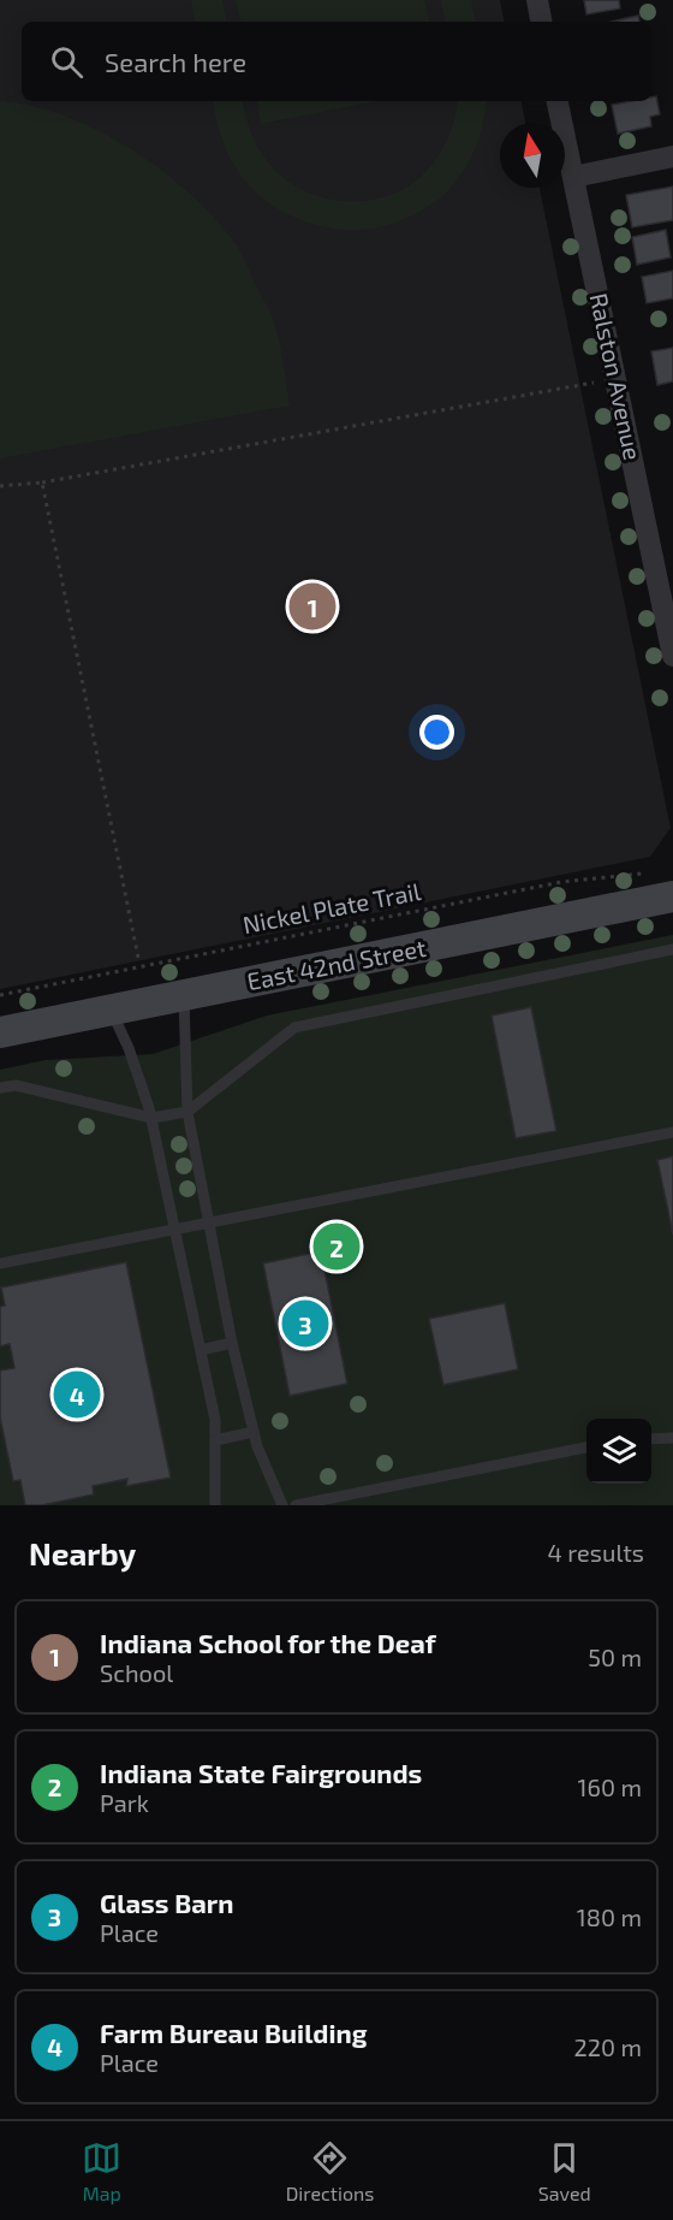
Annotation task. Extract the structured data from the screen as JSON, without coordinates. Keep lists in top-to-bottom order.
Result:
{
  "streets": {
    "street": ["Ralston Avenue", "East 42nd Street"],
    "path": ["Nickel Plate Trail"]
  },
  "north": "top",
  "page": {
    "search": "Search here",
    "pins": [
      "1",
      "2",
      "3",
      "4"
    ],
    "heading": ["Nearby", "4 results"],
    "list": [
      {
        "mark": "1",
        "name": "Indiana School for the Deaf",
        "note": "School",
        "value": "50 m"
      },
      {
        "mark": "2",
        "name": "Indiana State Fairgrounds",
        "note": "Park",
        "value": "160 m"
      },
      {
        "mark": "3",
        "name": "Glass Barn",
        "note": "Place",
        "value": "180 m"
      },
      {
        "mark": "4",
        "name": "Farm Bureau Building",
        "note": "Place",
        "value": "220 m"
      }
    ],
    "nav": ["Map", "Directions", "Saved"]
  }
}
